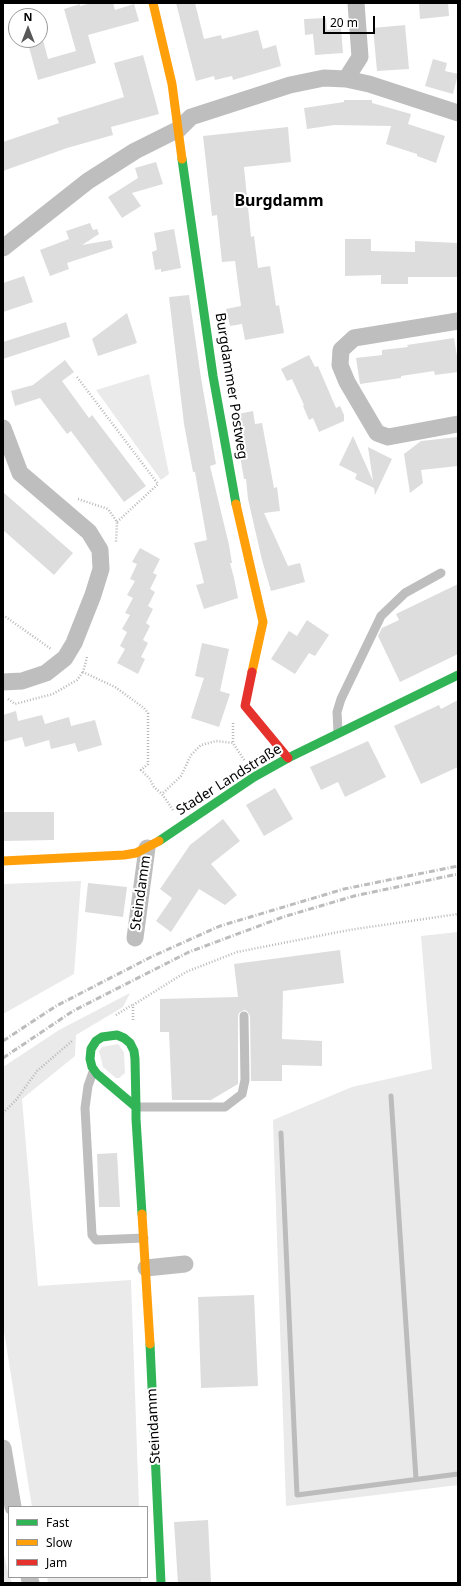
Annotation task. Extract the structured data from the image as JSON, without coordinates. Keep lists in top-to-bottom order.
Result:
{
  "streets": {
    "street": ["Burgdammer Postweg", "Stader Landstraße", "Steindamm"]
  },
  "crossings": [
    ["Burgdammer Postweg", "Stader Landstraße"],
    ["Stader Landstraße", "Steindamm"]
  ],
  "districts": ["Burgdamm"],
  "legend": ["Fast", "Slow", "Jam"],
  "scale_bar": "20 m",
  "north": "top"
}
